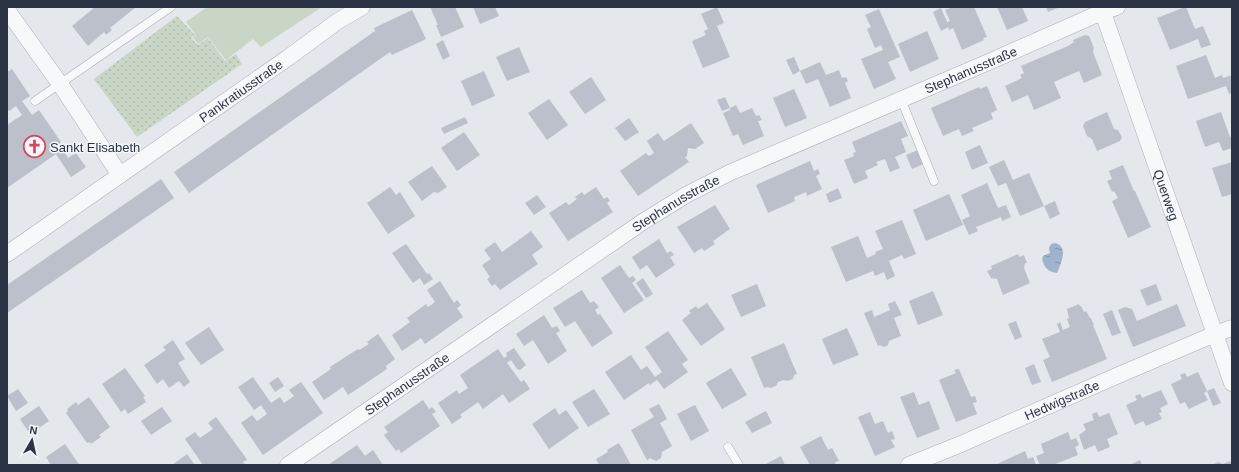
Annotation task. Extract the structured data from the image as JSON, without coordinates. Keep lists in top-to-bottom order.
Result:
{
  "streets": {
    "street": [
      "Stephanusstraße",
      "Pankratiusstraße",
      "Querweg",
      "Hedwigstraße"
    ]
  },
  "crossings": [
    ["Stephanusstraße", "Querweg"],
    ["Querweg", "Hedwigstraße"]
  ],
  "places": {
    "church": ["Sankt Elisabeth"]
  },
  "north": "top"
}
